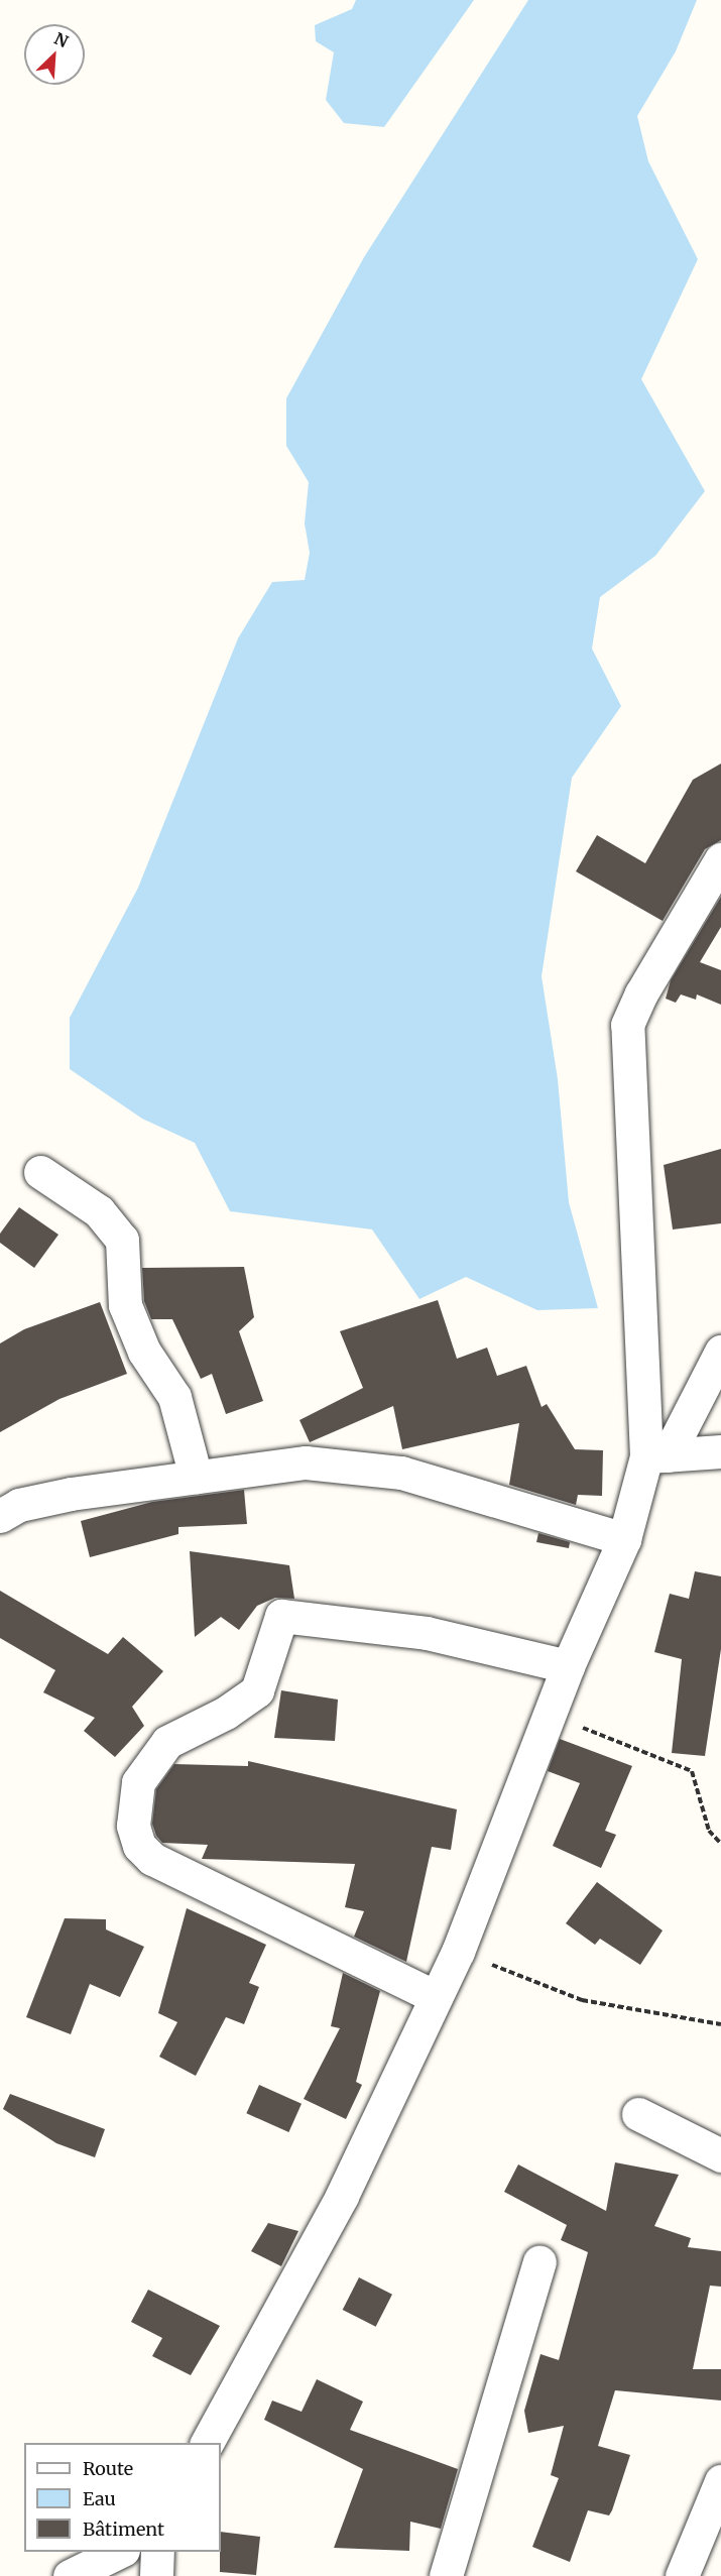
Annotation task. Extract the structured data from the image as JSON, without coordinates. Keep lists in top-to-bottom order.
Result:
{
  "legend": ["Route", "Eau", "Bâtiment"],
  "north": "top right"
}
